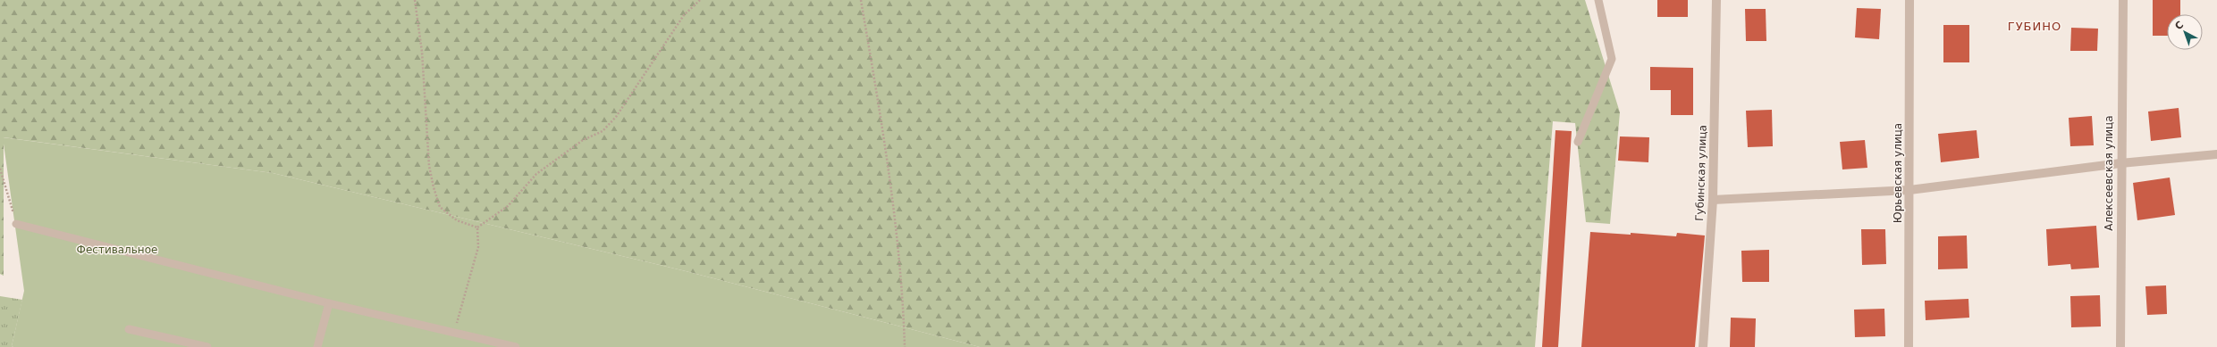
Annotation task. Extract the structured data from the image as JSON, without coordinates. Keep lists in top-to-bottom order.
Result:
{
  "streets": {
    "street": ["Губинская улица", "Юрьевская улица", "Алексеевская улица"]
  },
  "districts": ["ГУБИНО"],
  "parks": ["Фестивальное"],
  "north": "top left"
}
